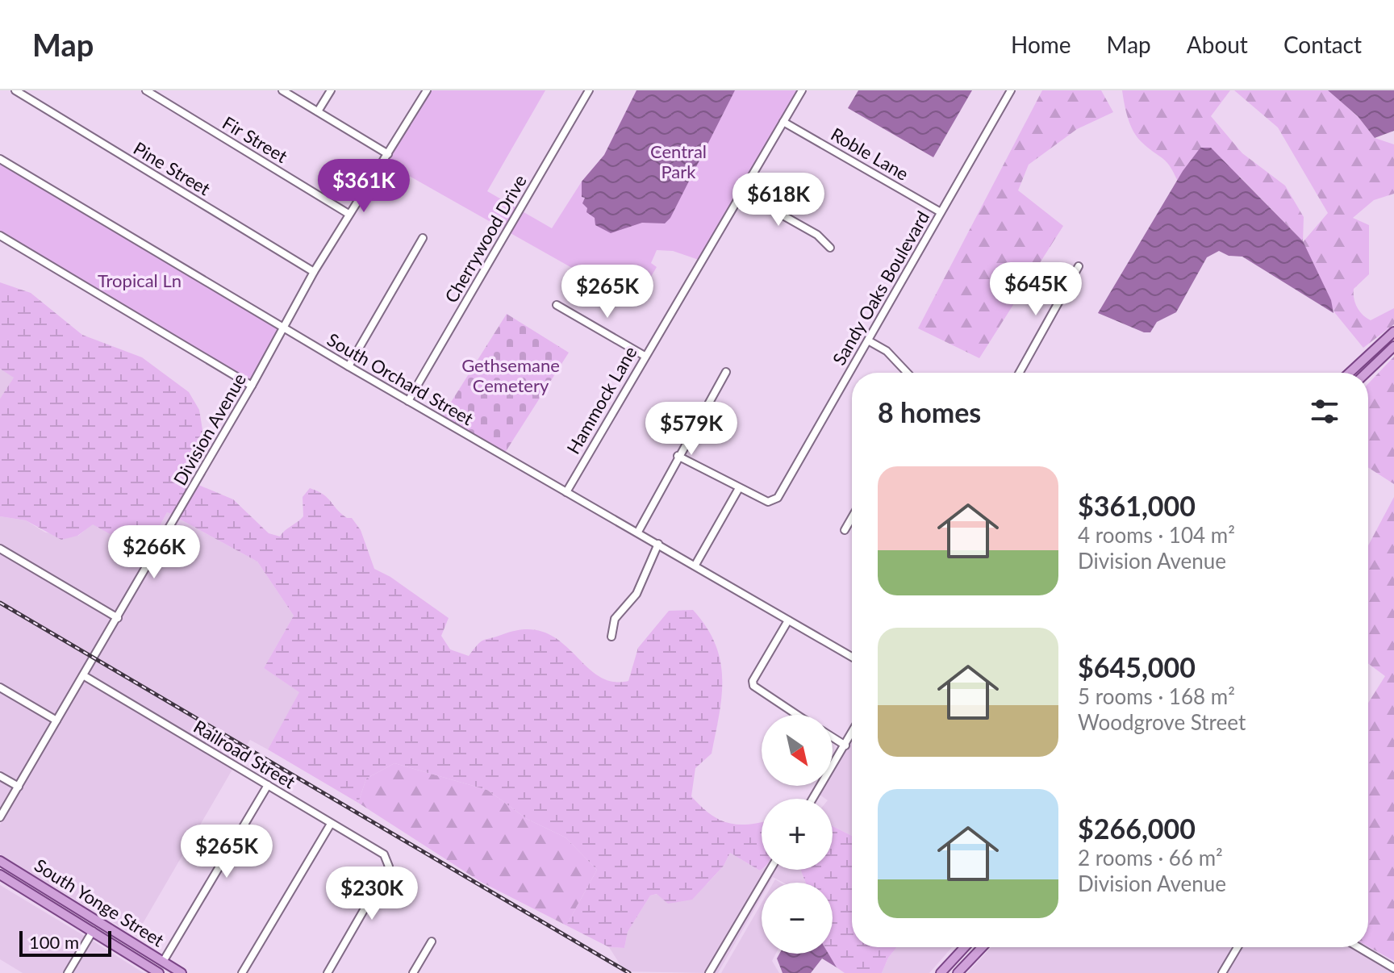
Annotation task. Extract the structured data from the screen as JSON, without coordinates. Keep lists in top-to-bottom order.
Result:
{
  "streets": {
    "main road": ["South Yonge Street"],
    "street": [
      "Fir Street",
      "Roble Lane",
      "Pine Street",
      "Cherrywood Drive",
      "Sandy Oaks Boulevard",
      "South Orchard Street",
      "Hammock Lane",
      "Division Avenue",
      "Railroad Street"
    ]
  },
  "crossings": [
    ["Fir Street", "Division Avenue"],
    ["Roble Lane", "Sandy Oaks Boulevard"],
    ["Roble Lane", "Hammock Lane"],
    ["Pine Street", "Division Avenue"],
    ["Cherrywood Drive", "South Orchard Street"],
    ["South Orchard Street", "Hammock Lane"],
    ["South Orchard Street", "Division Avenue"],
    ["Division Avenue", "Railroad Street"]
  ],
  "parks": ["Central Park", "Tropical Ln", "Gethsemane Cemetery"],
  "scale_bar": "100 m",
  "north": "bottom right",
  "page": {
    "header": "Map",
    "nav": [
      "Home",
      "Map",
      "About",
      "Contact"
    ],
    "price": [
      "$361K",
      "$618K",
      "$645K",
      "$265K",
      "$579K",
      "$266K",
      "$265K",
      "$230K"
    ],
    "heading": "8 homes",
    "list": [
      {
        "name": "$361,000",
        "note": "4 rooms · 104 m² · Division Avenue"
      },
      {
        "name": "$645,000",
        "note": "5 rooms · 168 m² · Woodgrove Street"
      },
      {
        "name": "$266,000",
        "note": "2 rooms · 66 m² · Division Avenue"
      }
    ],
    "map_buttons": ["+", "−"],
    "scale": "100 m"
  }
}
